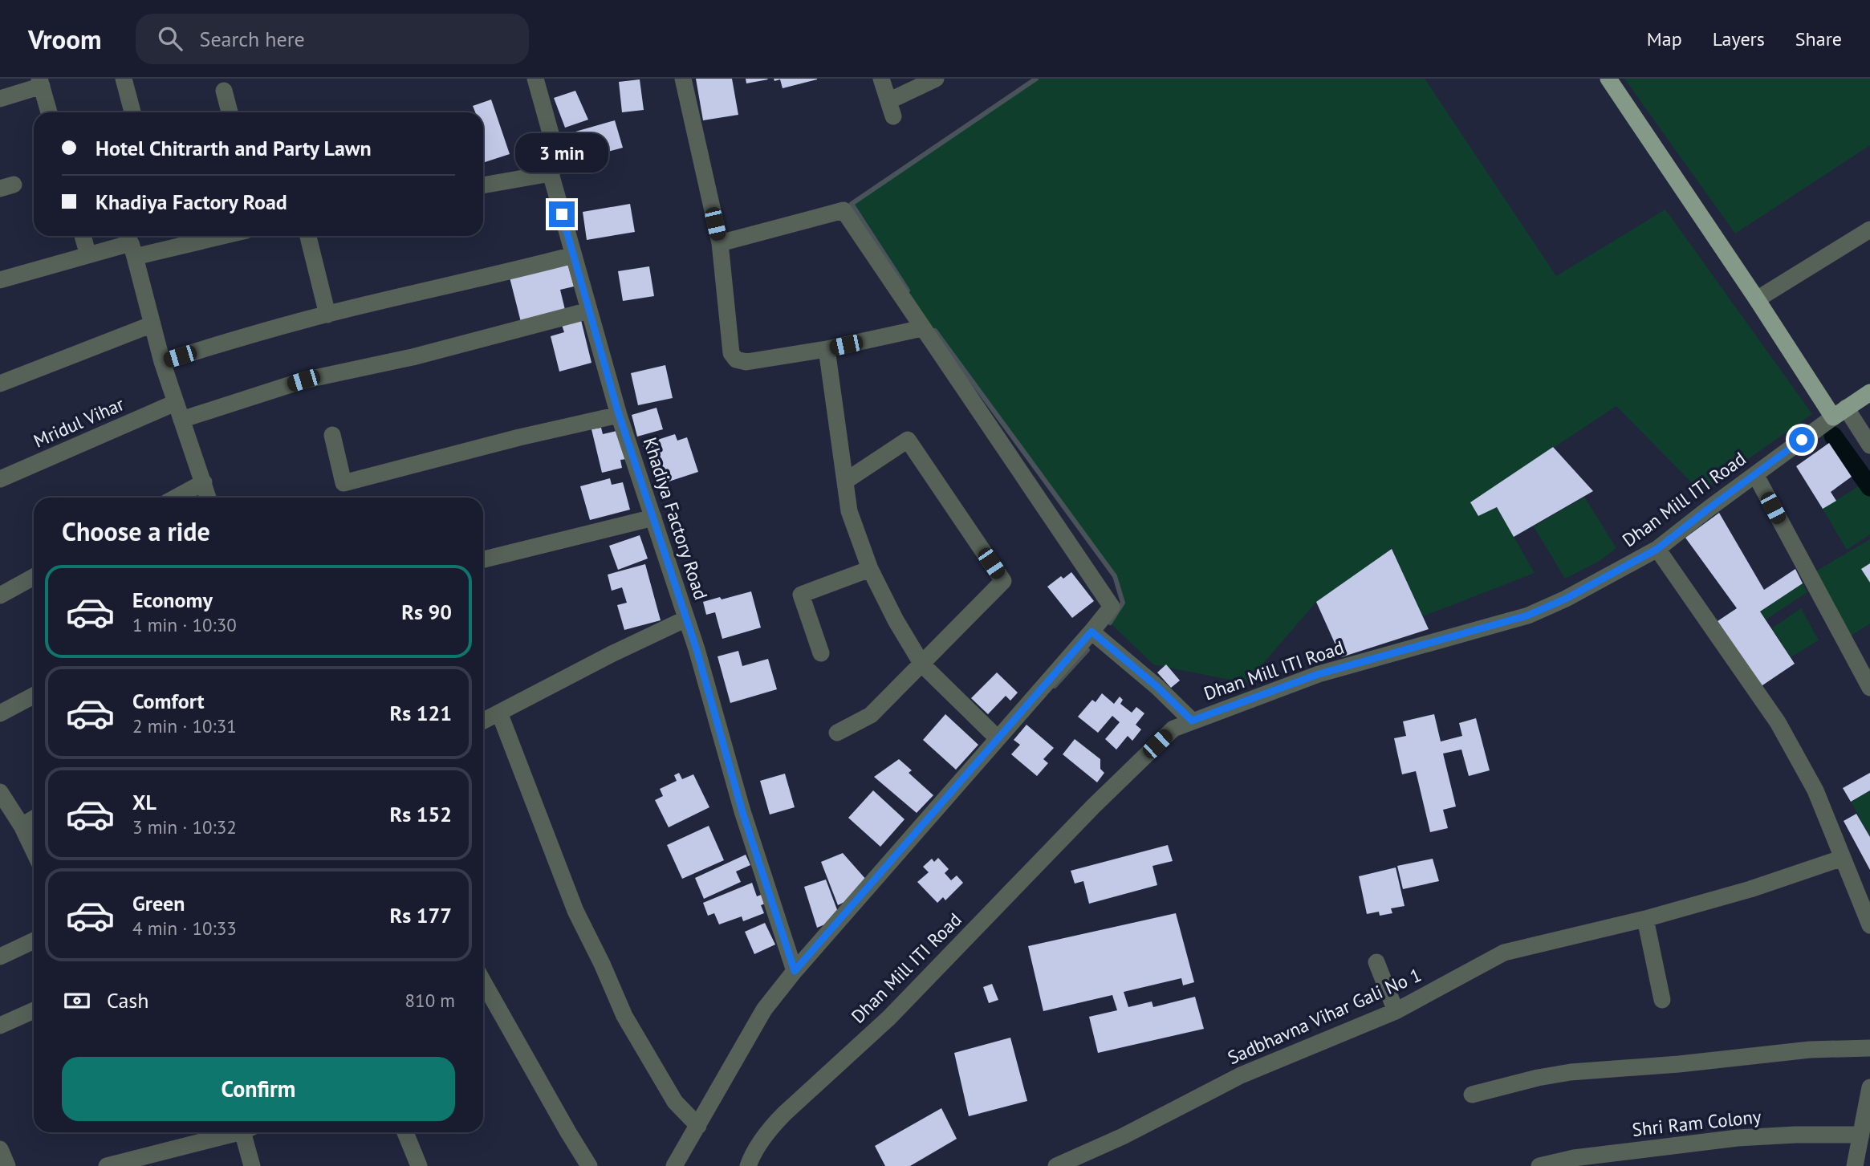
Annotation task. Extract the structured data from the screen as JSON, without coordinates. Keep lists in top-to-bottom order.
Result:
{
  "streets": {
    "street": [
      "Mridul Vihar",
      "Dhan Mill ITI Road",
      "Khadiya Factory Road",
      "Sadbhavna Vihar Gali No 1",
      "Shri Ram Colony"
    ]
  },
  "page": {
    "header": "Vroom",
    "search": "Search here",
    "nav": ["Map", "Layers", "Share"],
    "banner": ["Hotel Chitrarth and Party Lawn", "Khadiya Factory Road"],
    "bubble": "3 min",
    "heading": "Choose a ride",
    "list": [
      {
        "name": "Economy",
        "note": "1 min · 10:30",
        "value": "Rs 90"
      },
      {
        "name": "Comfort",
        "note": "2 min · 10:31",
        "value": "Rs 121"
      },
      {
        "name": "XL",
        "note": "3 min · 10:32",
        "value": "Rs 152"
      },
      {
        "name": "Green",
        "note": "4 min · 10:33",
        "value": "Rs 177"
      }
    ],
    "pay": ["Cash", "810 m"],
    "buttons": "Confirm"
  }
}
